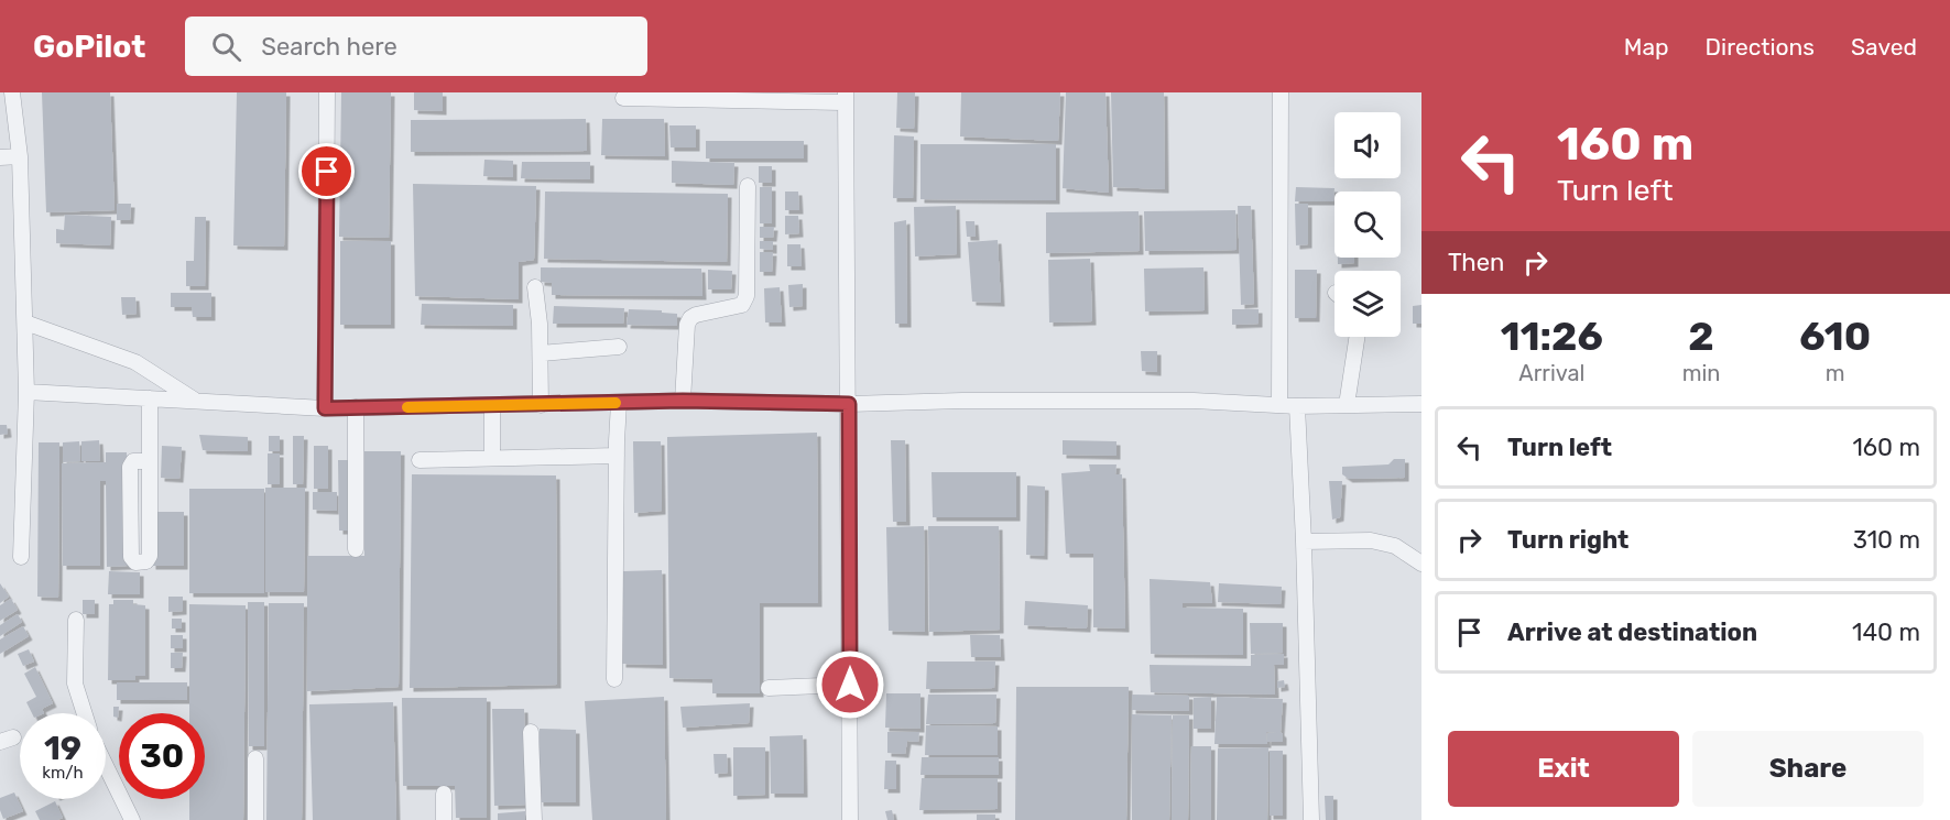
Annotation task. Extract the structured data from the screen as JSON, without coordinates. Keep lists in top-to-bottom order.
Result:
{
  "page": {
    "header": "GoPilot",
    "search": "Search here",
    "nav": ["Map", "Directions", "Saved"],
    "turn": ["160 m", "Turn left"],
    "then": "Then",
    "eta": [
      "11:26",
      "Arrival",
      "2",
      "min",
      "610",
      "m"
    ],
    "list": [
      {
        "name": "Turn left",
        "value": "160 m"
      },
      {
        "name": "Turn right",
        "value": "310 m"
      },
      {
        "name": "Arrive at destination",
        "value": "140 m"
      }
    ],
    "speed": "19 km/h",
    "limit": "30",
    "buttons": ["Exit", "Share"]
  }
}
